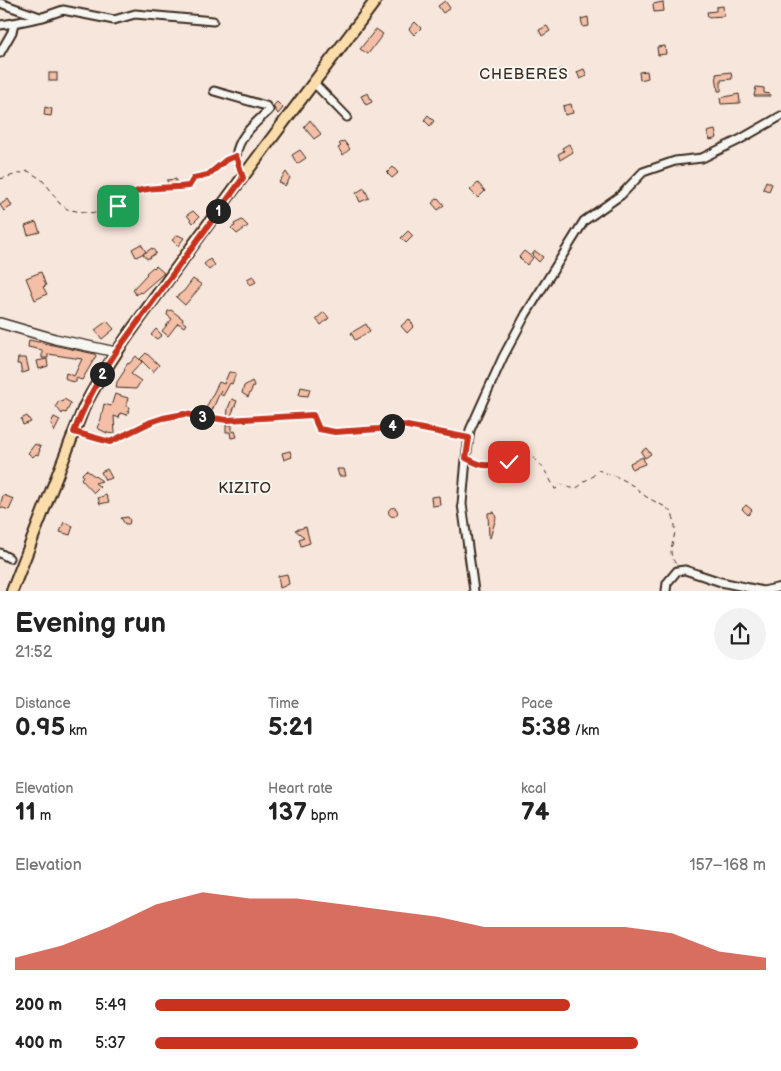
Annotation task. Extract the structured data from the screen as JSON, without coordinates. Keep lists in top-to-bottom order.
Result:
{
  "districts": ["CHEBERES", "KIZITO"],
  "page": {
    "pins": [
      "1",
      "2",
      "3",
      "4"
    ],
    "heading": ["Evening run", "21:52"],
    "stats": [
      ["Distance", "0.95 km"],
      ["Time", "5:21"],
      ["Pace", "5:38 /km"],
      ["Elevation", "11 m"],
      ["Heart rate", "137 bpm"],
      ["kcal", "74"]
    ],
    "chart": ["Elevation", "157–168 m"],
    "list": [
      {
        "name": "200 m",
        "note": "5:49"
      },
      {
        "name": "400 m",
        "note": "5:37"
      }
    ]
  }
}
